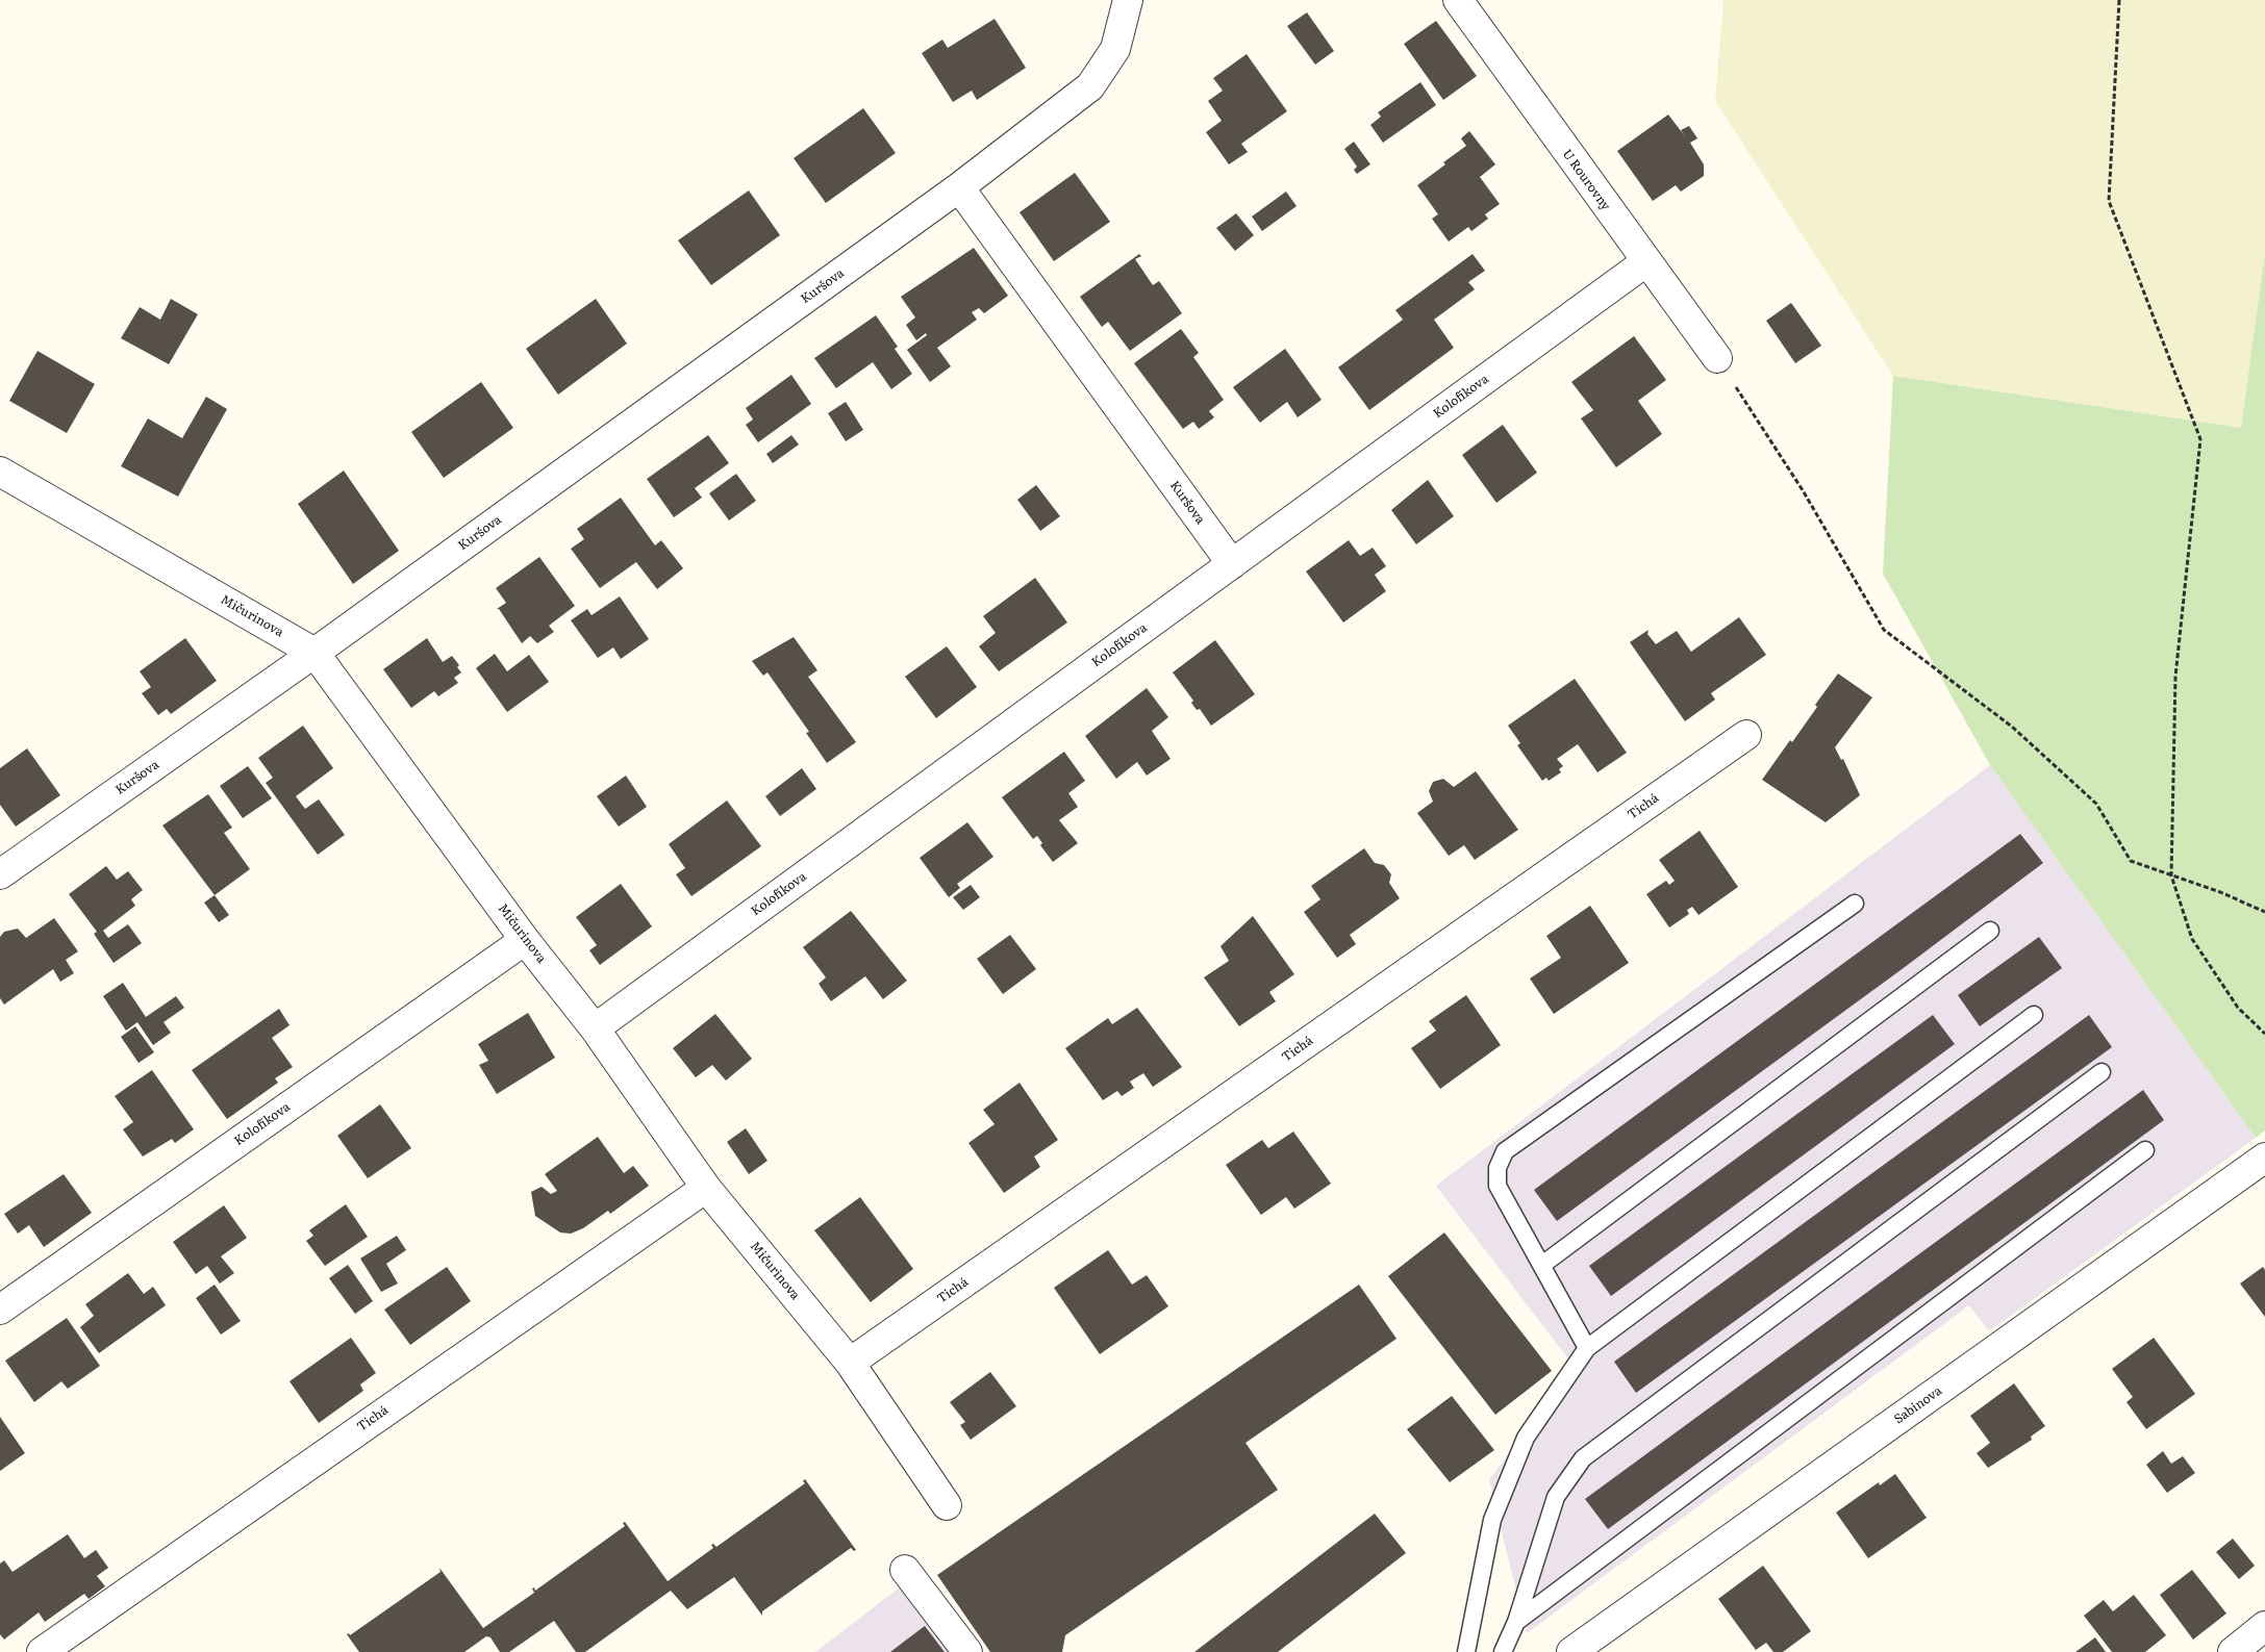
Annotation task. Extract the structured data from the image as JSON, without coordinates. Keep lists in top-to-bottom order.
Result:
{
  "streets": {
    "street": [
      "U Rourovny",
      "Kuršova",
      "Kolofíkova",
      "Mičurinova",
      "Tichá",
      "Sabinova"
    ]
  },
  "crossings": [
    ["U Rourovny", "Kolofíkova"],
    ["Kuršova", "Kolofíkova"],
    ["Kuršova", "Mičurinova"],
    ["Kolofíkova", "Mičurinova"],
    ["Mičurinova", "Tichá"]
  ]
}
